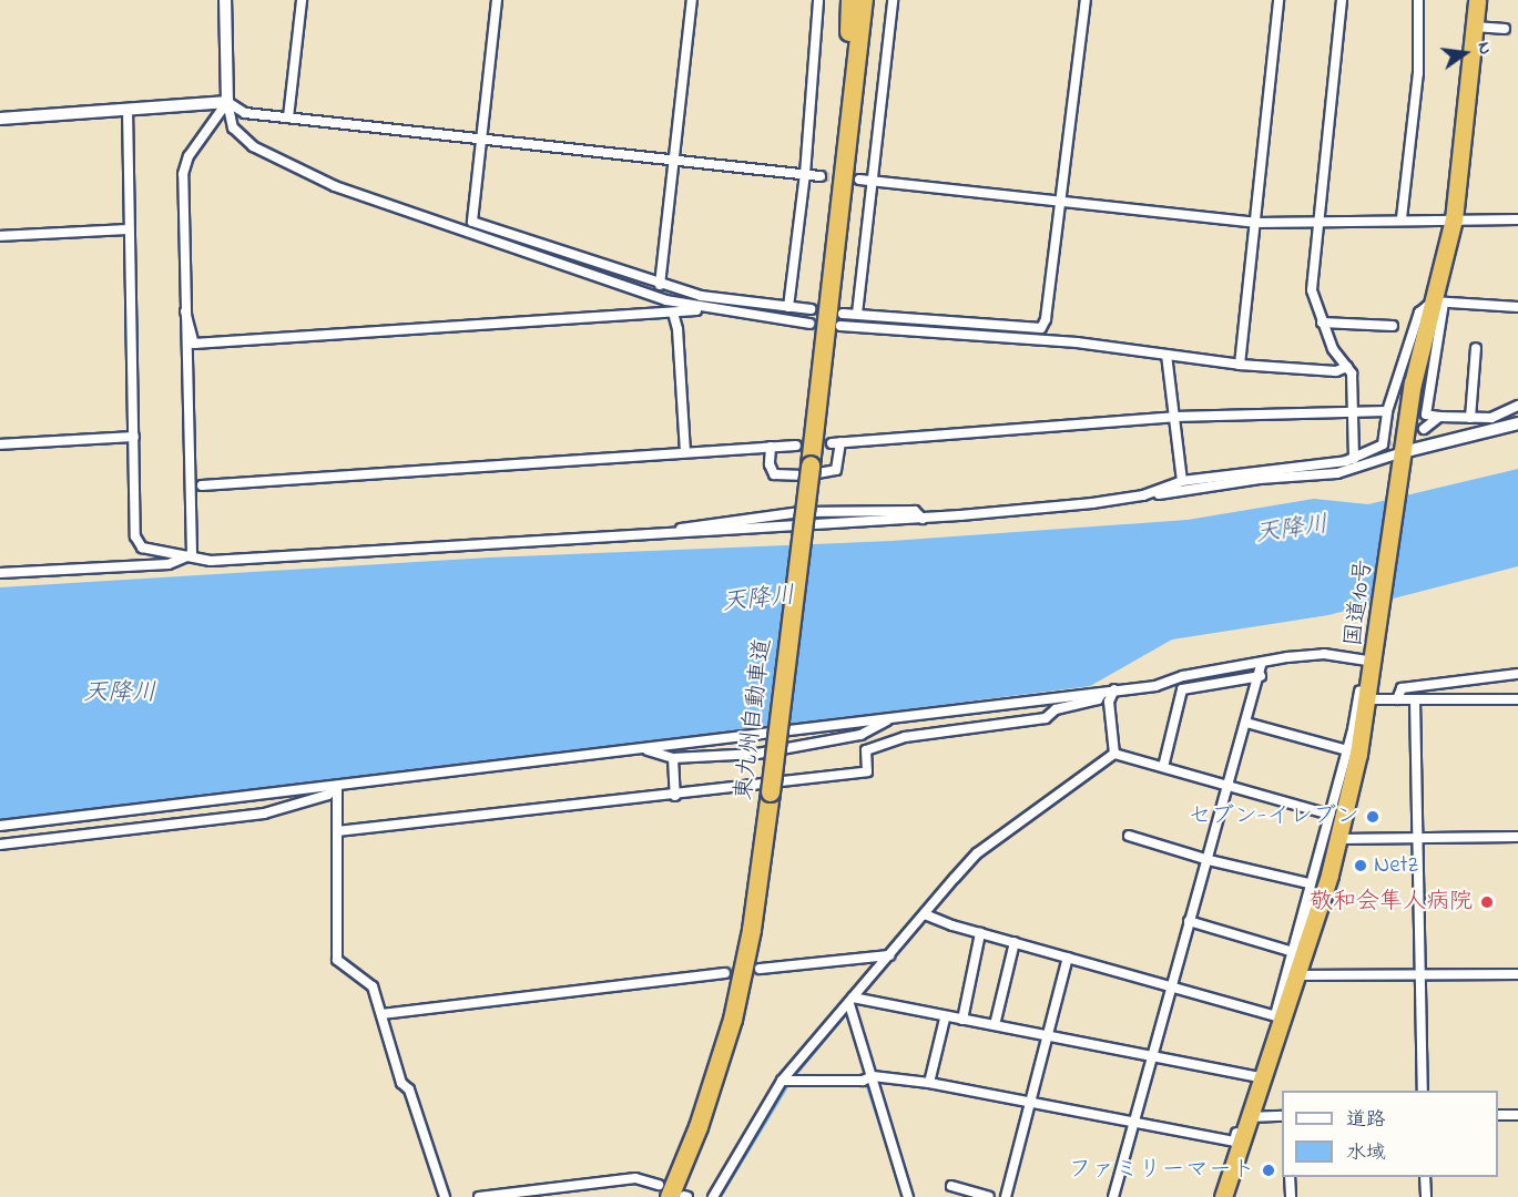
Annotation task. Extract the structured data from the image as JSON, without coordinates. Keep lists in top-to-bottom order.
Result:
{
  "streets": {
    "highway": ["国道10号", "東九州自動車道"]
  },
  "water": ["天降川"],
  "places": [
    "セブン-イレブン",
    "Netz",
    "敬和会隼人病院",
    "ファミリーマート"
  ],
  "legend": ["道路", "水域"],
  "north": "right"
}
